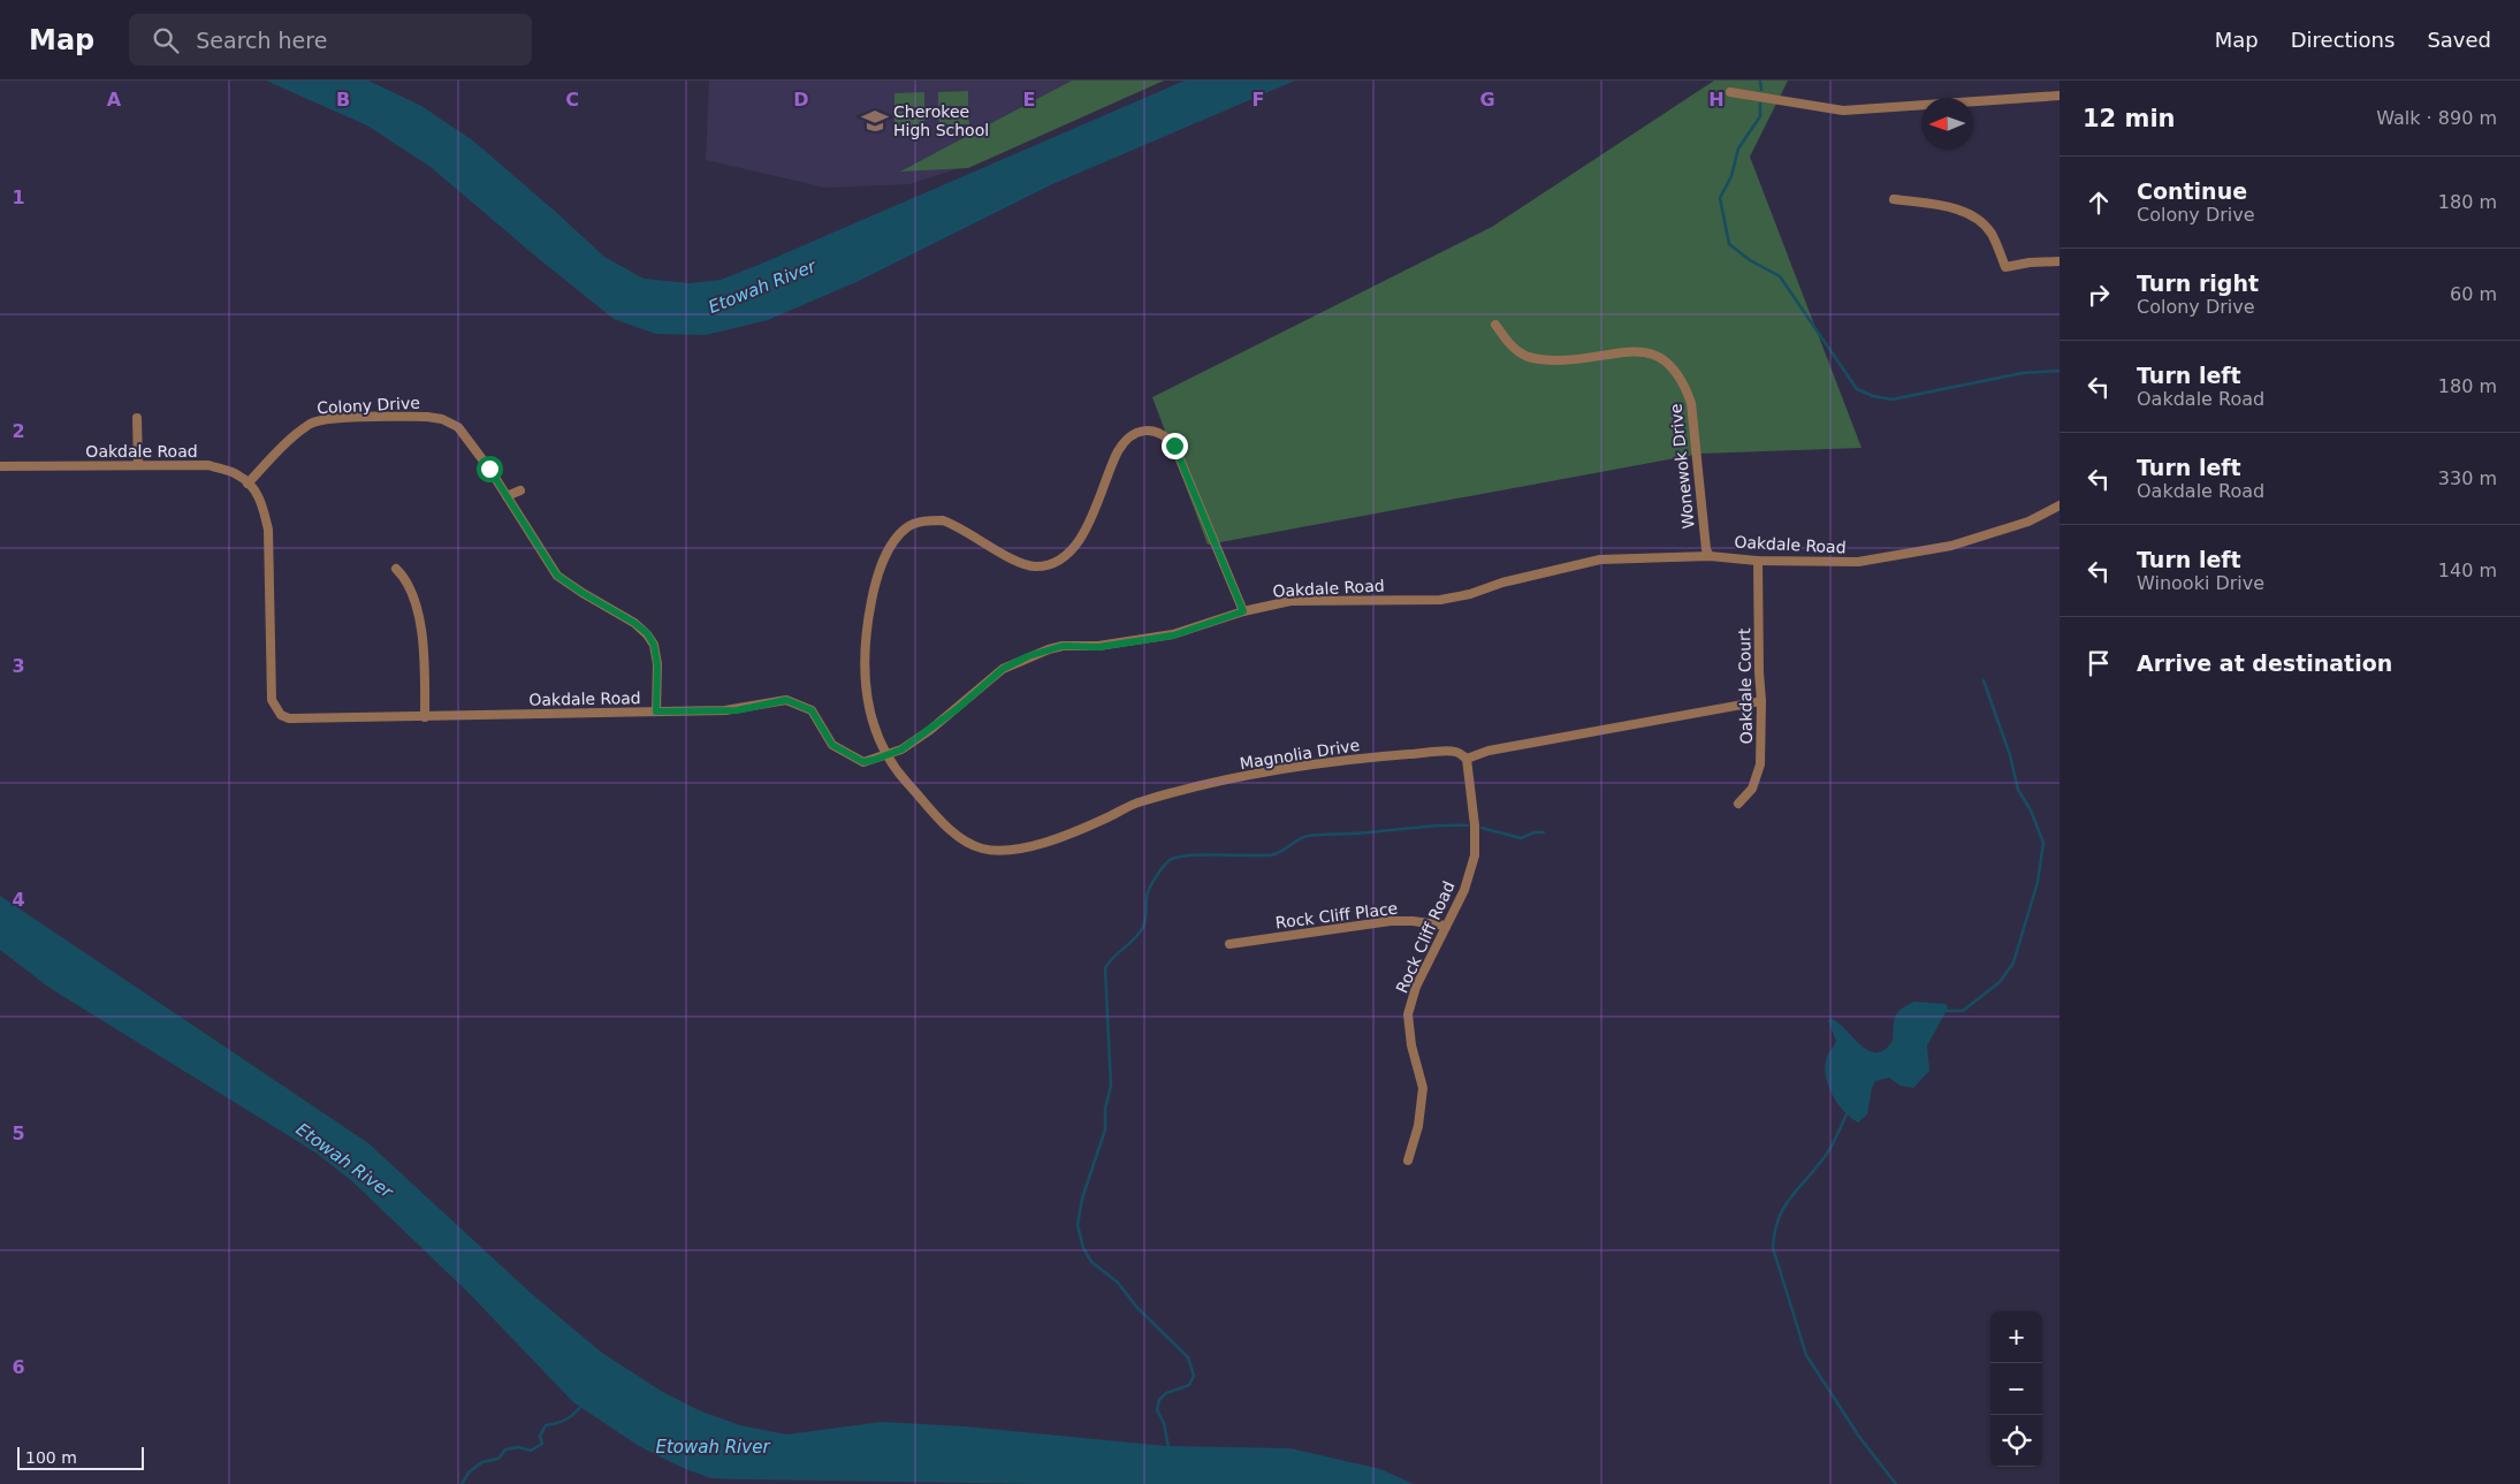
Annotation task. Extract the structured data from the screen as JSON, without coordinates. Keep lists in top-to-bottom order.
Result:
{
  "streets": {
    "street": [
      "Colony Drive",
      "Oakdale Road",
      "Wonewok Drive",
      "Oakdale Court",
      "Magnolia Drive",
      "Rock Cliff Place",
      "Rock Cliff Road"
    ]
  },
  "crossings": [
    ["Colony Drive", "Oakdale Road"],
    ["Oakdale Road", "Wonewok Drive"],
    ["Oakdale Road", "Oakdale Court"],
    ["Oakdale Road", "Magnolia Drive"],
    ["Magnolia Drive", "Rock Cliff Road"],
    ["Rock Cliff Place", "Rock Cliff Road"]
  ],
  "water": ["Etowah River"],
  "places": {
    "school or university": ["Cherokee High School"]
  },
  "scale_bar": "100 m",
  "north": "left",
  "page": {
    "header": "Map",
    "search": "Search here",
    "nav": ["Map", "Directions", "Saved"],
    "heading": ["12 min", "Walk · 890 m"],
    "list": [
      ["Continue", "Colony Drive", "180 m"],
      ["Turn right", "Colony Drive", "60 m"],
      ["Turn left", "Oakdale Road", "180 m"],
      ["Turn left", "Oakdale Road", "330 m"],
      ["Turn left", "Winooki Drive", "140 m"],
      "Arrive at destination"
    ],
    "map_buttons": ["+", "−"],
    "scale": "100 m"
  },
  "grid": {
    "columns": [
      "A",
      "B",
      "C",
      "D",
      "E",
      "F",
      "G",
      "H"
    ],
    "rows": [
      "1",
      "2",
      "3",
      "4",
      "5",
      "6"
    ]
  }
}
